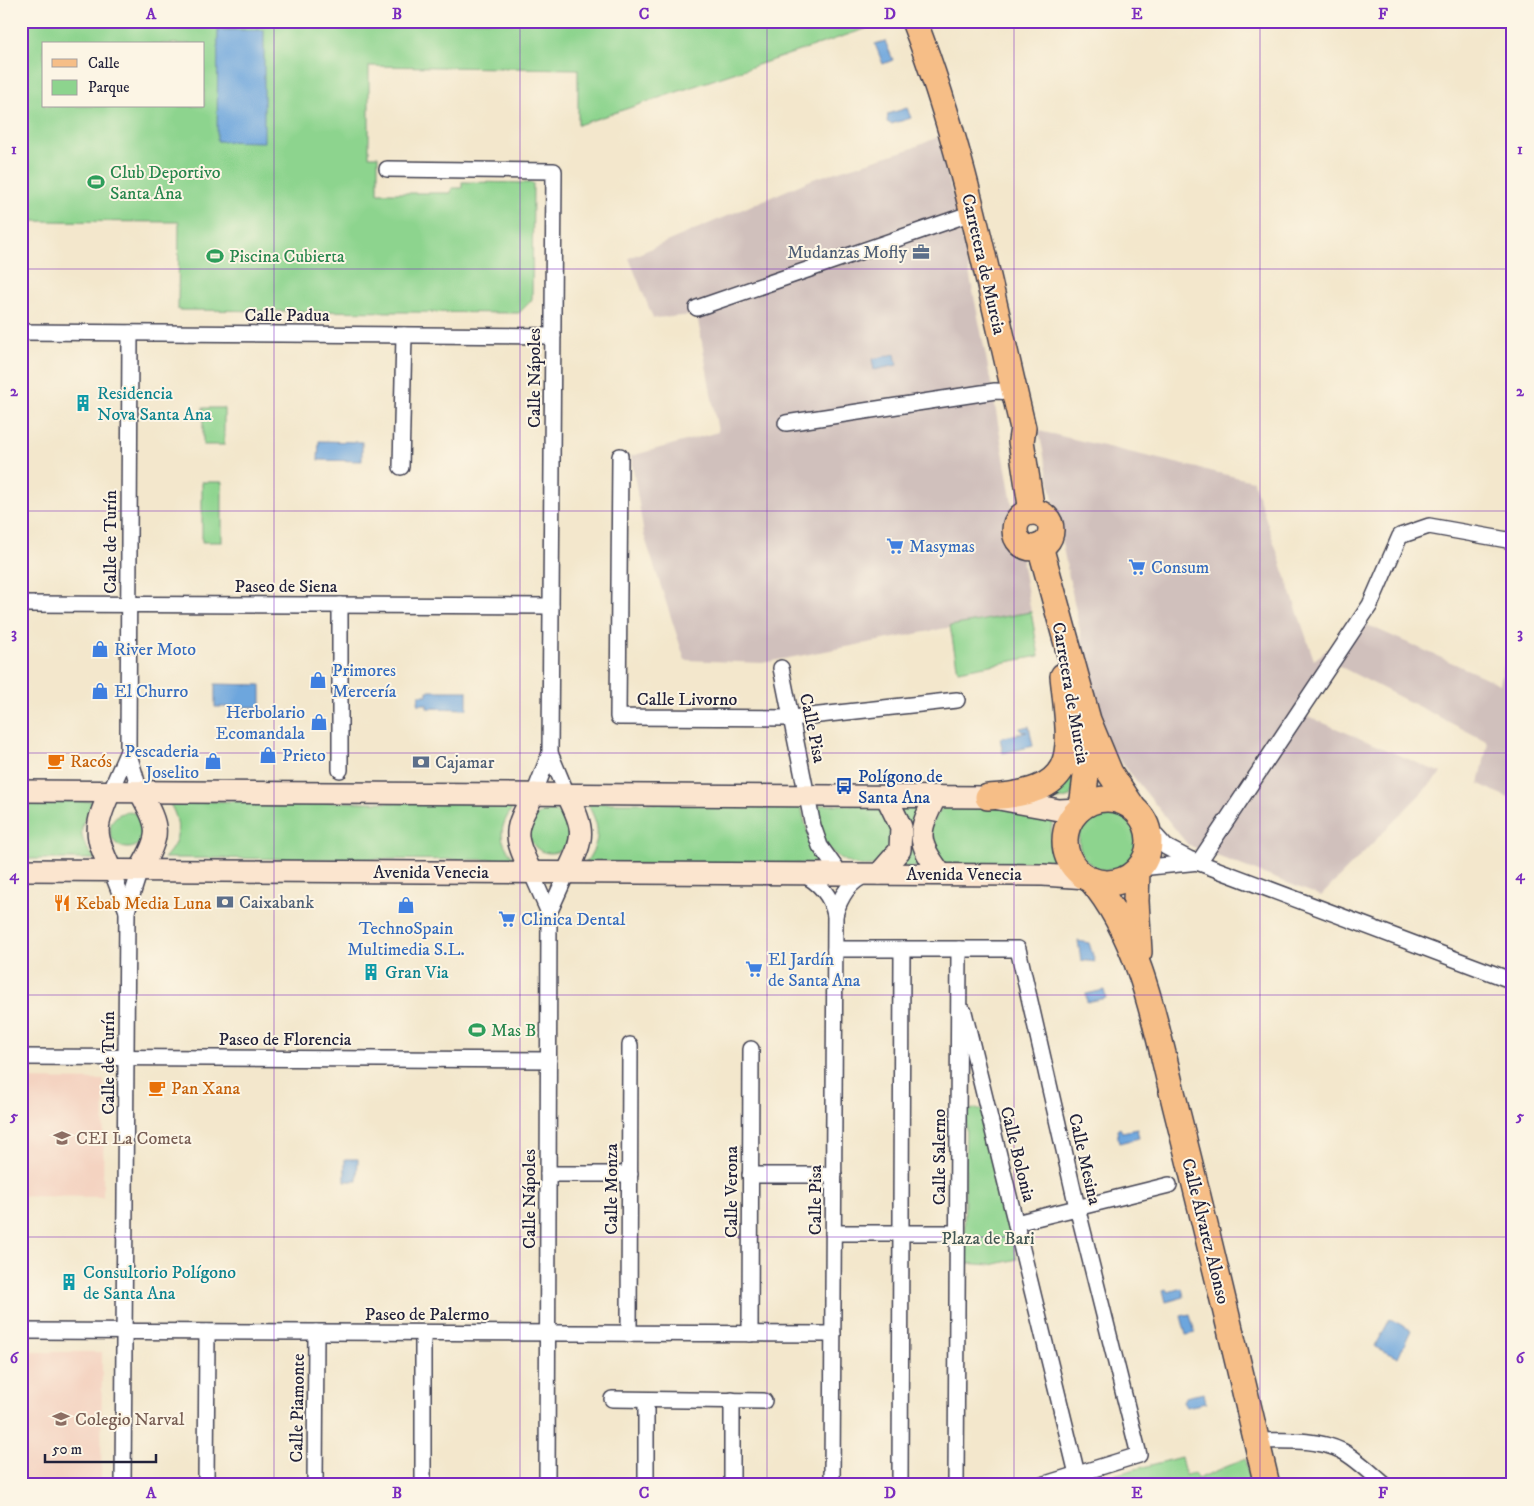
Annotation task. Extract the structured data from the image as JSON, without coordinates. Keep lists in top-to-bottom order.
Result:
{
  "streets": {
    "main road": ["Carretera de Murcia", "Calle Álvarez Alonso"],
    "street": [
      "Calle Padua",
      "Calle Nápoles",
      "Calle de Turín",
      "Paseo de Siena",
      "Calle Livorno",
      "Calle Pisa",
      "Avenida Venecia",
      "Paseo de Florencia",
      "Calle Bolonia",
      "Calle Salerno",
      "Calle Mesina",
      "Calle Monza",
      "Calle Verona",
      "Paseo de Palermo",
      "Calle Piamonte"
    ]
  },
  "crossings": [
    ["Carretera de Murcia", "Avenida Venecia"],
    ["Carretera de Murcia", "Calle Álvarez Alonso"],
    ["Calle Padua", "Calle Nápoles"],
    ["Calle Padua", "Calle de Turín"],
    ["Calle Nápoles", "Paseo de Siena"],
    ["Calle Nápoles", "Avenida Venecia"],
    ["Calle Nápoles", "Paseo de Florencia"],
    ["Calle Nápoles", "Paseo de Palermo"],
    ["Calle de Turín", "Paseo de Siena"],
    ["Calle de Turín", "Avenida Venecia"],
    ["Calle de Turín", "Paseo de Florencia"],
    ["Calle de Turín", "Paseo de Palermo"],
    ["Calle Livorno", "Calle Pisa"],
    ["Calle Pisa", "Avenida Venecia"],
    ["Calle Pisa", "Calle Mesina"],
    ["Calle Pisa", "Paseo de Palermo"],
    ["Avenida Venecia", "Calle Álvarez Alonso"],
    ["Calle Bolonia", "Calle Salerno"],
    ["Calle Bolonia", "Calle Mesina"],
    ["Calle Salerno", "Calle Mesina"],
    ["Calle Monza", "Paseo de Palermo"],
    ["Calle Verona", "Paseo de Palermo"],
    ["Paseo de Palermo", "Calle Piamonte"]
  ],
  "parks": ["Plaza de Bari"],
  "places": {
    "sports": ["Club Deportivo Santa Ana", "Piscina Cubierta", "Mas B"],
    "office": ["Mudanzas Mofly"],
    "building": ["Residencia Nova Santa Ana", "Gran Via", "Consultorio Polígono de Santa Ana"],
    "supermarket": [
      "Masymas",
      "Consum",
      "Clinica Dental",
      "El Jardín de Santa Ana"
    ],
    "shop": [
      "River Moto",
      "Primores Mercería",
      "El Churro",
      "Herbolario Ecomandala",
      "Prieto",
      "Pescaderia Joselito",
      "TechnoSpain Multimedia S.L."
    ],
    "cafe": ["Racós", "Pan Xana"],
    "bank": ["Cajamar", "Caixabank"],
    "bus stop": ["Polígono de Santa Ana"],
    "restaurant": ["Kebab Media Luna"],
    "school or university": ["CEI La Cometa", "Colegio Narval"]
  },
  "legend": ["Calle", "Parque"],
  "scale_bar": "50 m",
  "grid": {
    "columns": [
      "A",
      "B",
      "C",
      "D",
      "E",
      "F"
    ],
    "rows": [
      "1",
      "2",
      "3",
      "4",
      "5",
      "6"
    ]
  }
}
